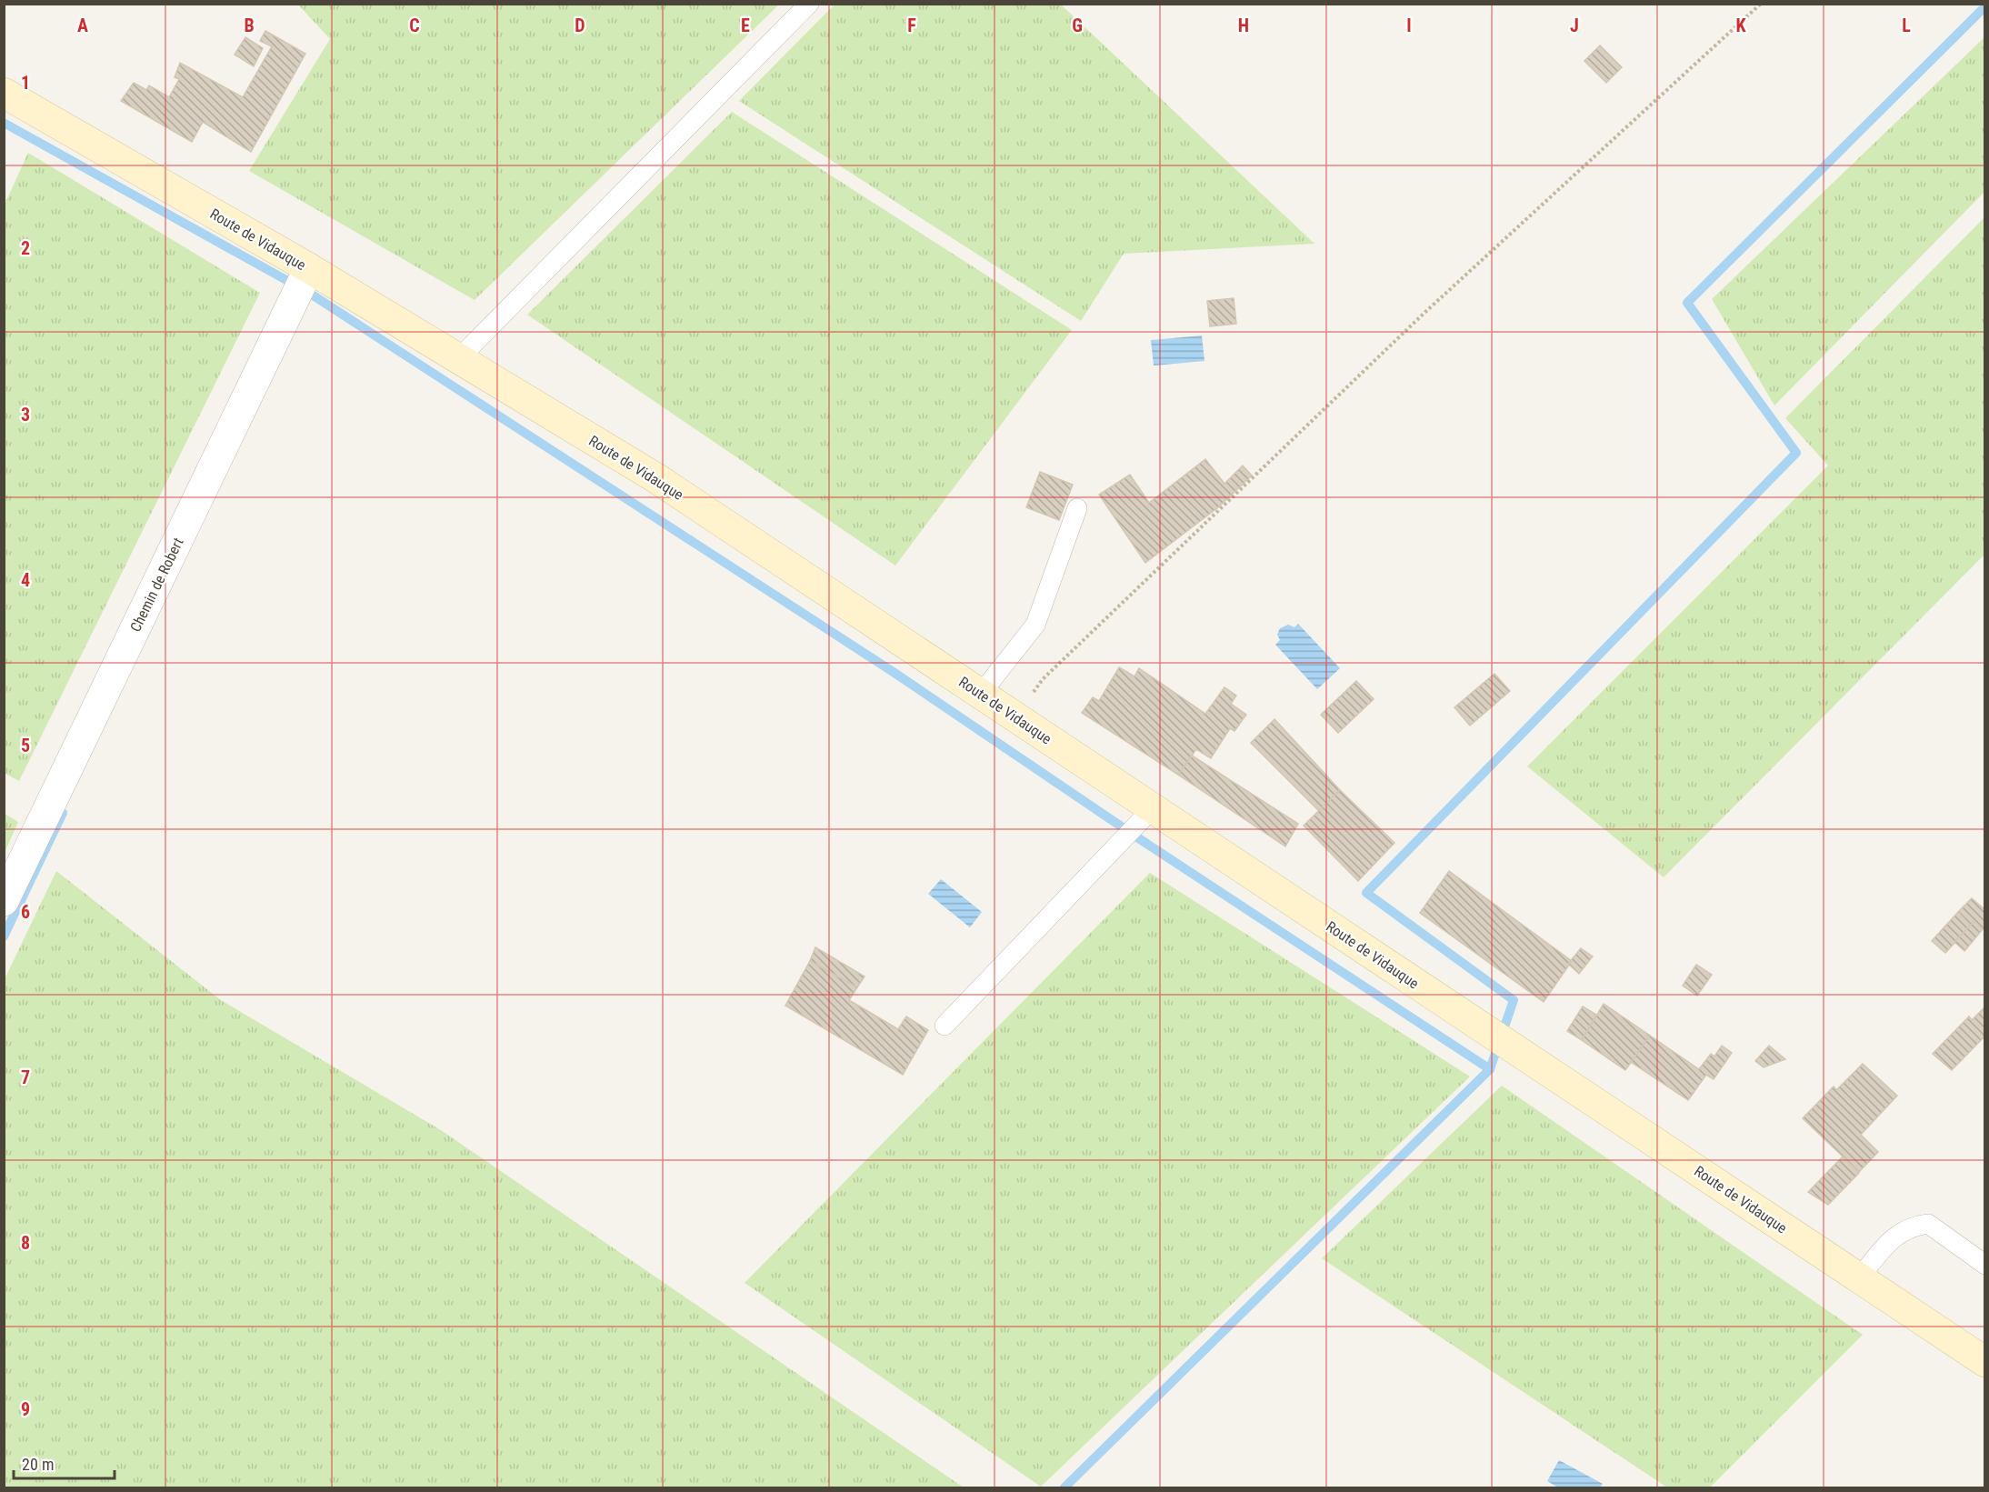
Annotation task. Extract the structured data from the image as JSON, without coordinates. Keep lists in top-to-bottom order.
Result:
{
  "streets": {
    "street": ["Route de Vidauque", "Chemin de Robert"]
  },
  "crossings": [
    ["Route de Vidauque", "Chemin de Robert"]
  ],
  "scale_bar": "20 m",
  "grid": {
    "columns": [
      "A",
      "B",
      "C",
      "D",
      "E",
      "F",
      "G",
      "H",
      "I",
      "J",
      "K",
      "L"
    ],
    "rows": [
      "1",
      "2",
      "3",
      "4",
      "5",
      "6",
      "7",
      "8",
      "9"
    ]
  }
}
